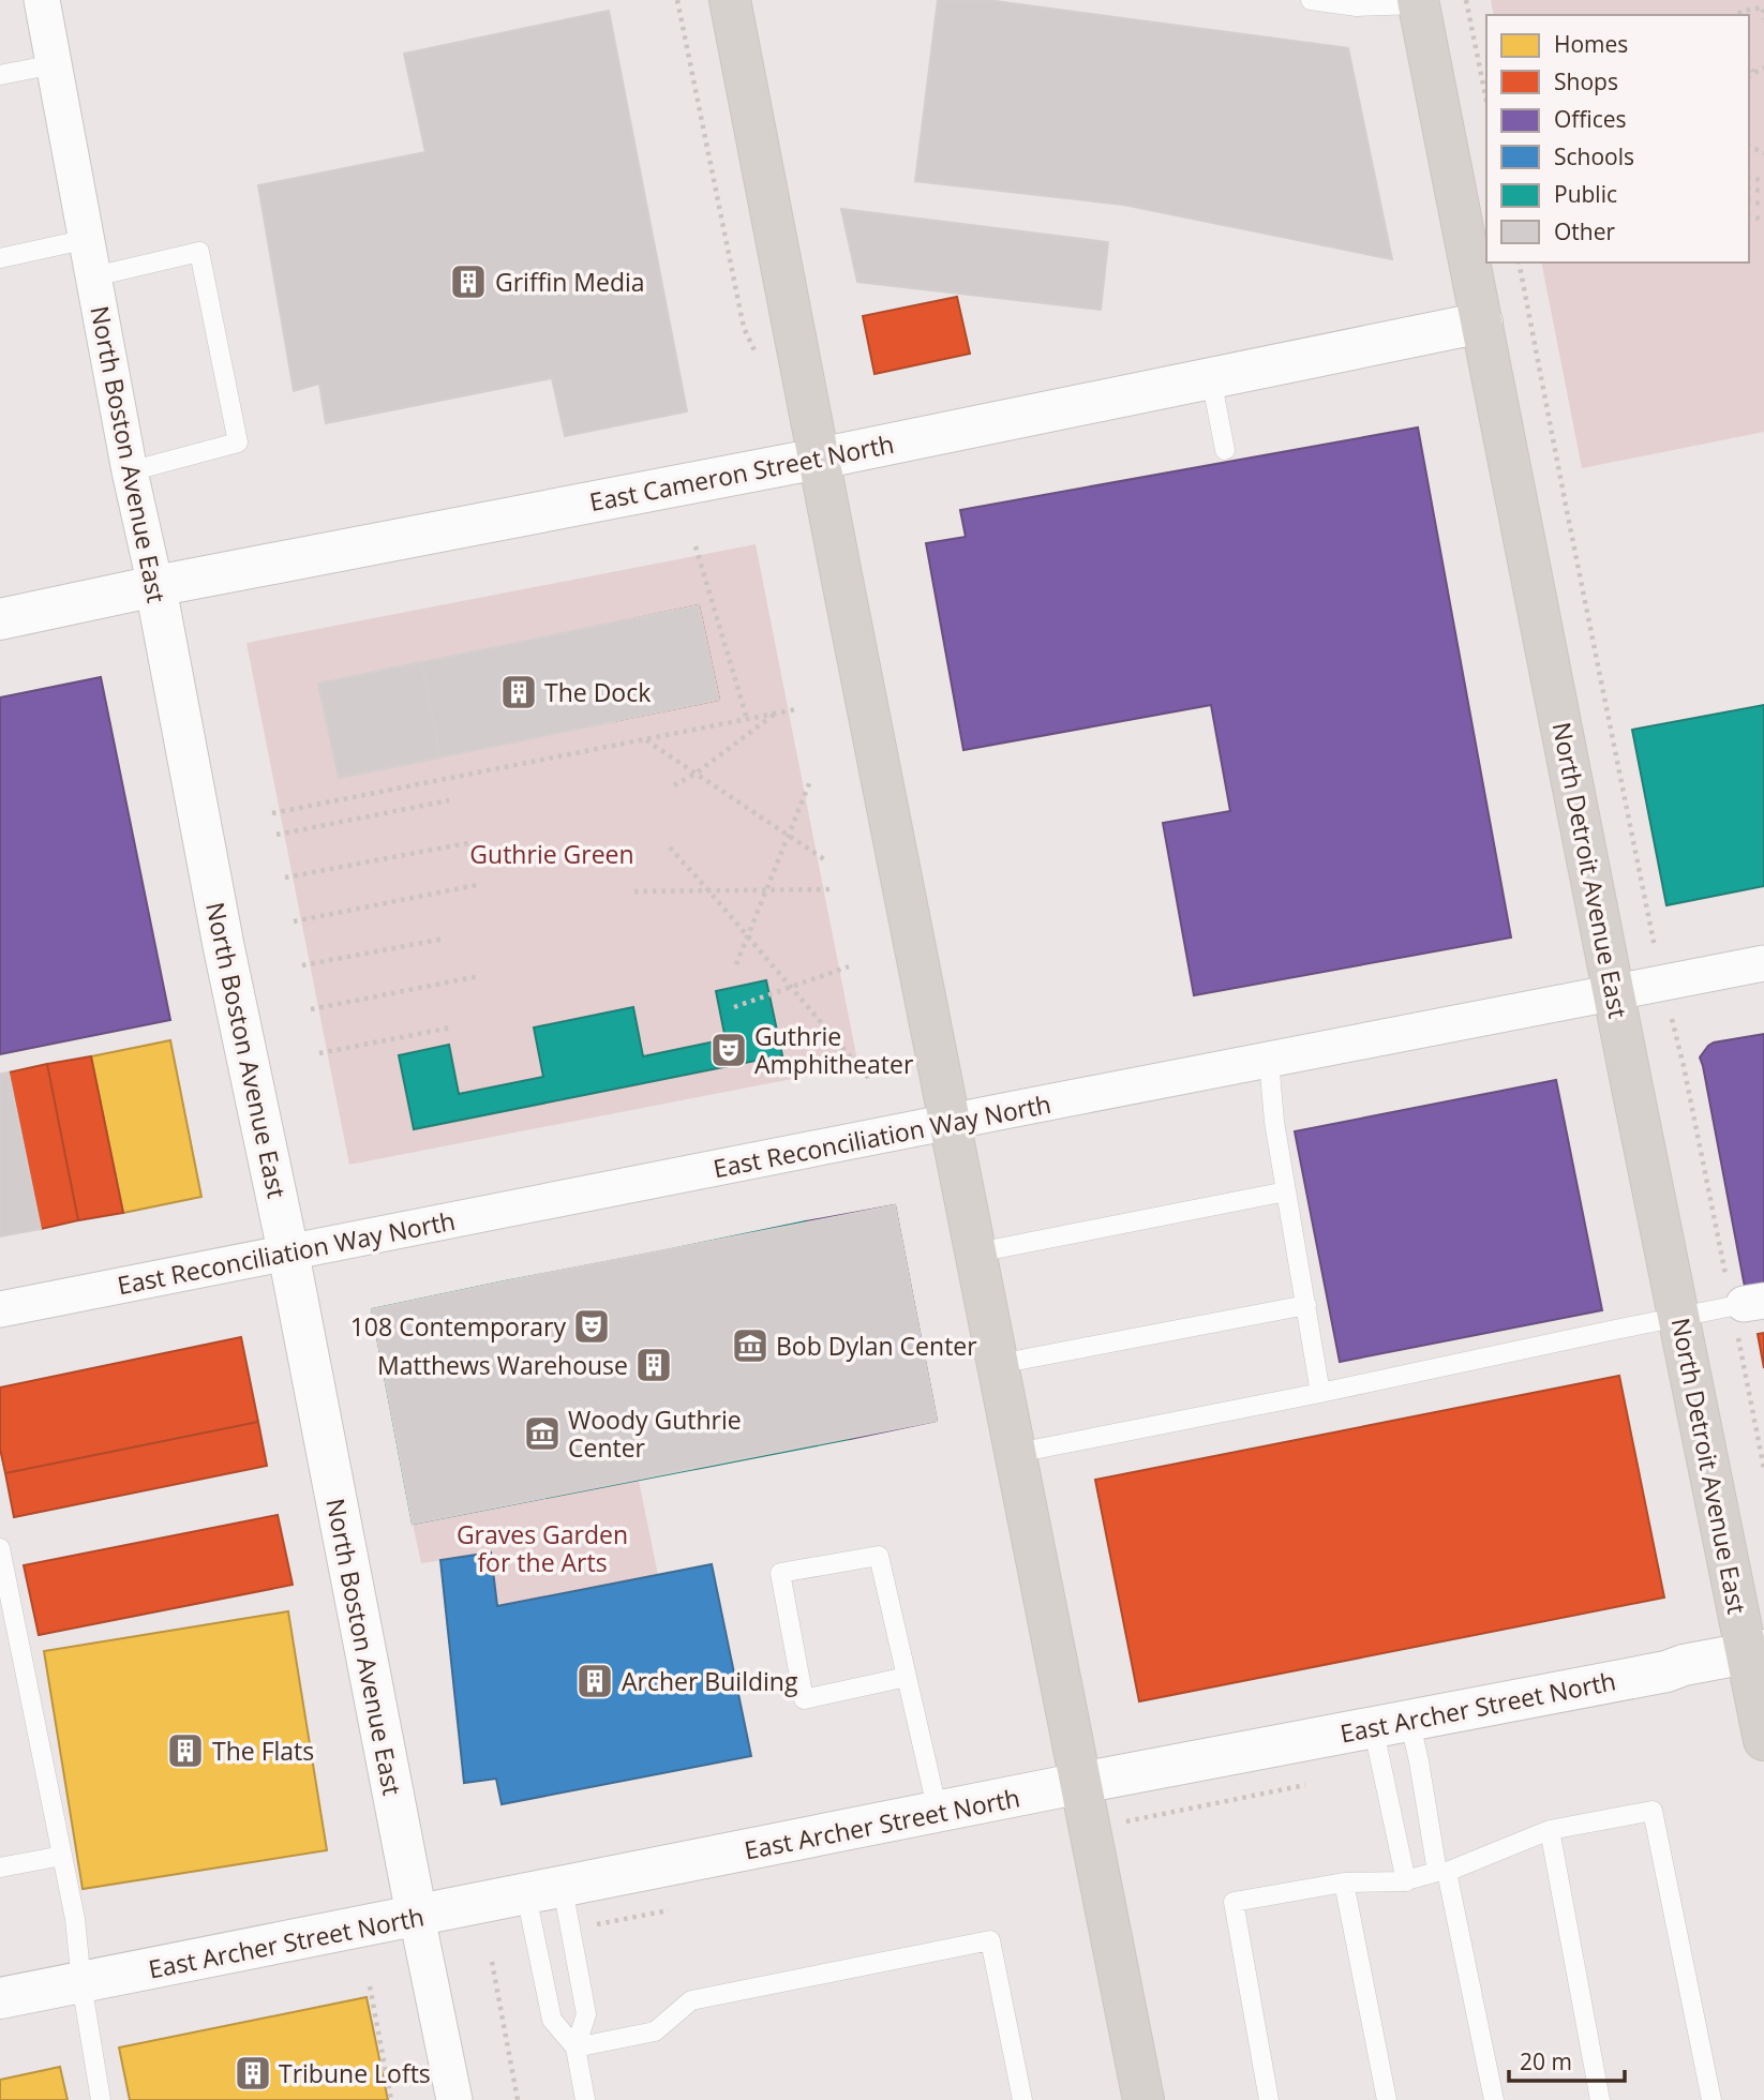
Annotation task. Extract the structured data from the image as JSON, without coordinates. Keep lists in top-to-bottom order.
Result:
{
  "streets": {
    "main road": ["North Detroit Avenue East"],
    "street": [
      "North Boston Avenue East",
      "East Cameron Street North",
      "East Reconciliation Way North",
      "East Archer Street North"
    ]
  },
  "crossings": [
    ["North Boston Avenue East", "East Cameron Street North"],
    ["North Boston Avenue East", "East Reconciliation Way North"],
    ["North Boston Avenue East", "East Archer Street North"],
    ["East Cameron Street North", "North Detroit Avenue East"],
    ["North Detroit Avenue East", "East Reconciliation Way North"],
    ["North Detroit Avenue East", "East Archer Street North"]
  ],
  "parks": ["Guthrie Green", "Graves Garden for the Arts"],
  "places": {
    "building": [
      "Griffin Media",
      "The Dock",
      "Matthews Warehouse",
      "Archer Building",
      "The Flats",
      "Tribune Lofts"
    ],
    "theatre": ["Guthrie Amphitheater", "108 Contemporary"],
    "museum": ["Bob Dylan Center", "Woody Guthrie Center"]
  },
  "legend": [
    "Homes",
    "Shops",
    "Offices",
    "Schools",
    "Public",
    "Other"
  ],
  "scale_bar": "20 m"
}
